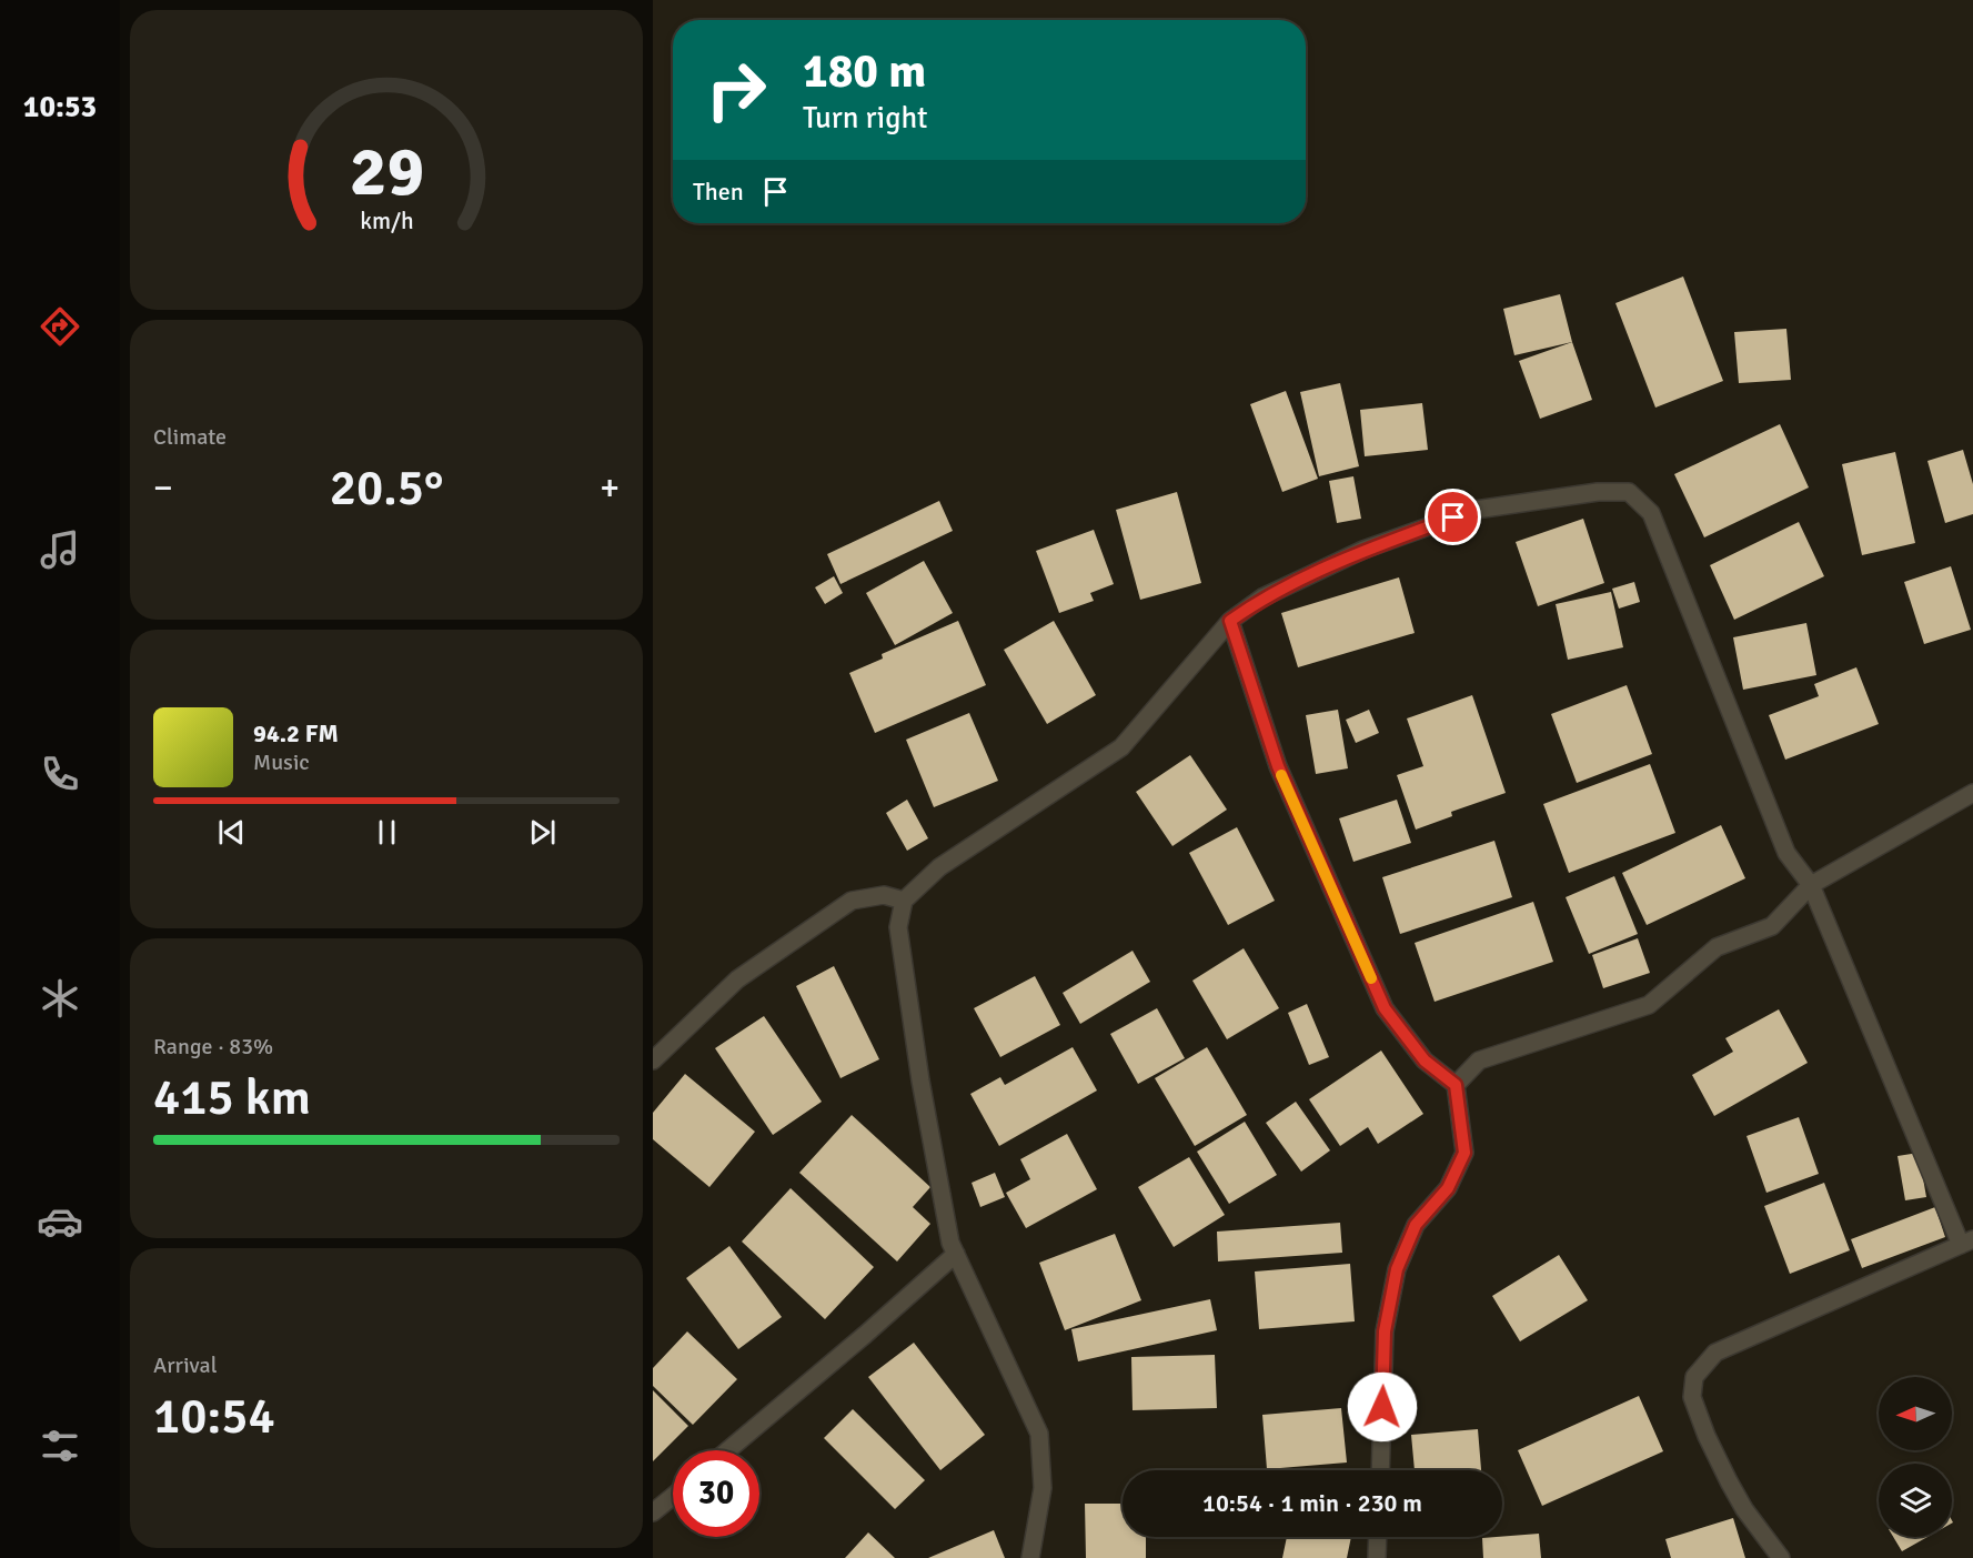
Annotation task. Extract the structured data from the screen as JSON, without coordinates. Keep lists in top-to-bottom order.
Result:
{
  "north": "left",
  "page": {
    "tabs": "10:53",
    "turn": ["180 m", "Turn right"],
    "then": "Then",
    "tile": [
      "Climate",
      ["Range · 83%", "415 km"],
      ["Arrival", "10:54"]
    ],
    "heat": ["−", "20.5°", "+"],
    "song": ["94.2 FM", "Music"],
    "limit": "30",
    "trip": "10:54 · 1 min · 230 m",
    "gauge": ["29", "km/h"]
  }
}
